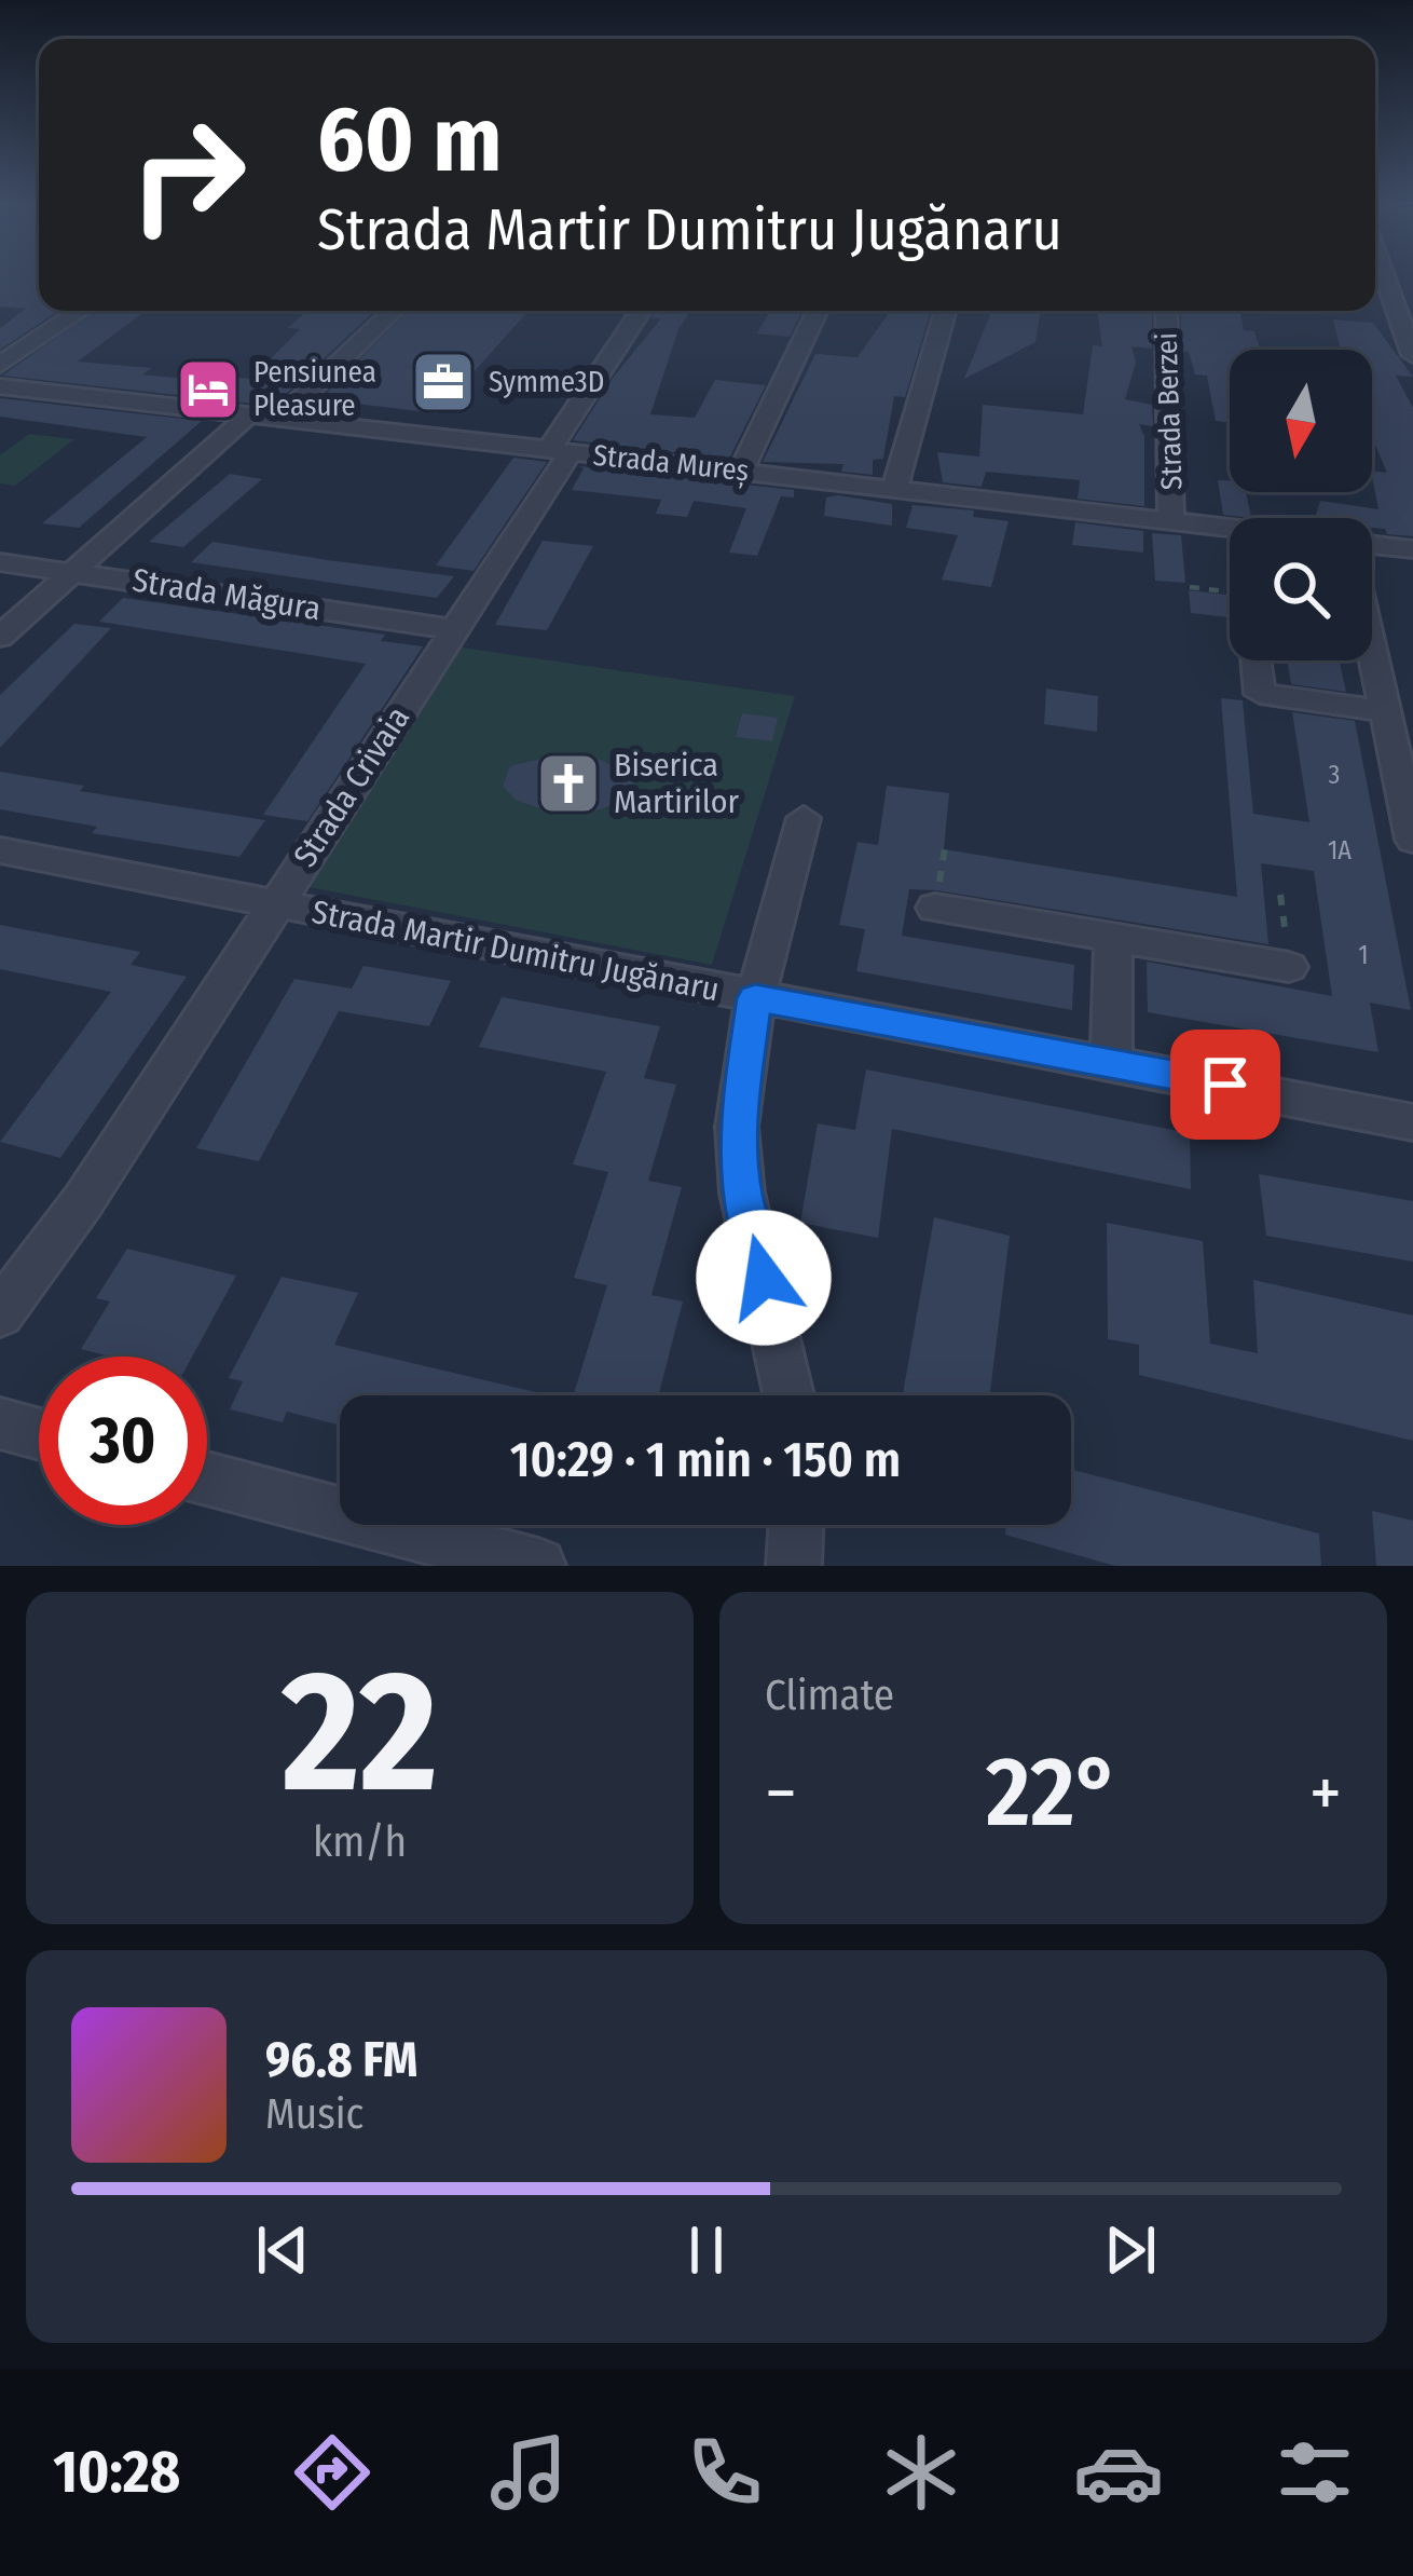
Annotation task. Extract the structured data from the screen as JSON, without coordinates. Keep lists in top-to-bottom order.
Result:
{
  "streets": {
    "street": [
      "Strada Berzei",
      "Strada Mureș",
      "Strada Măgura",
      "Strada Crivaia",
      "Strada Martir Dumitru Jugănaru"
    ]
  },
  "crossings": [
    ["Strada Berzei", "Strada Mureș"],
    ["Strada Mureș", "Strada Crivaia"],
    ["Strada Măgura", "Strada Crivaia"],
    ["Strada Crivaia", "Strada Martir Dumitru Jugănaru"]
  ],
  "places": {
    "office": ["Symme3D"],
    "hotel": ["Pensiunea Pleasure"],
    "church": ["Biserica Martirilor"]
  },
  "house_numbers": ["3", "1A", "1"],
  "north": "bottom",
  "page": {
    "turn": ["60 m", "Strada Martir Dumitru Jugănaru"],
    "limit": "30",
    "trip": "10:29 · 1 min · 150 m",
    "tile": [
      ["22", "km/h"],
      "Climate"
    ],
    "heat": ["−", "22°", "+"],
    "song": ["96.8 FM", "Music"],
    "tabs": "10:28"
  }
}
